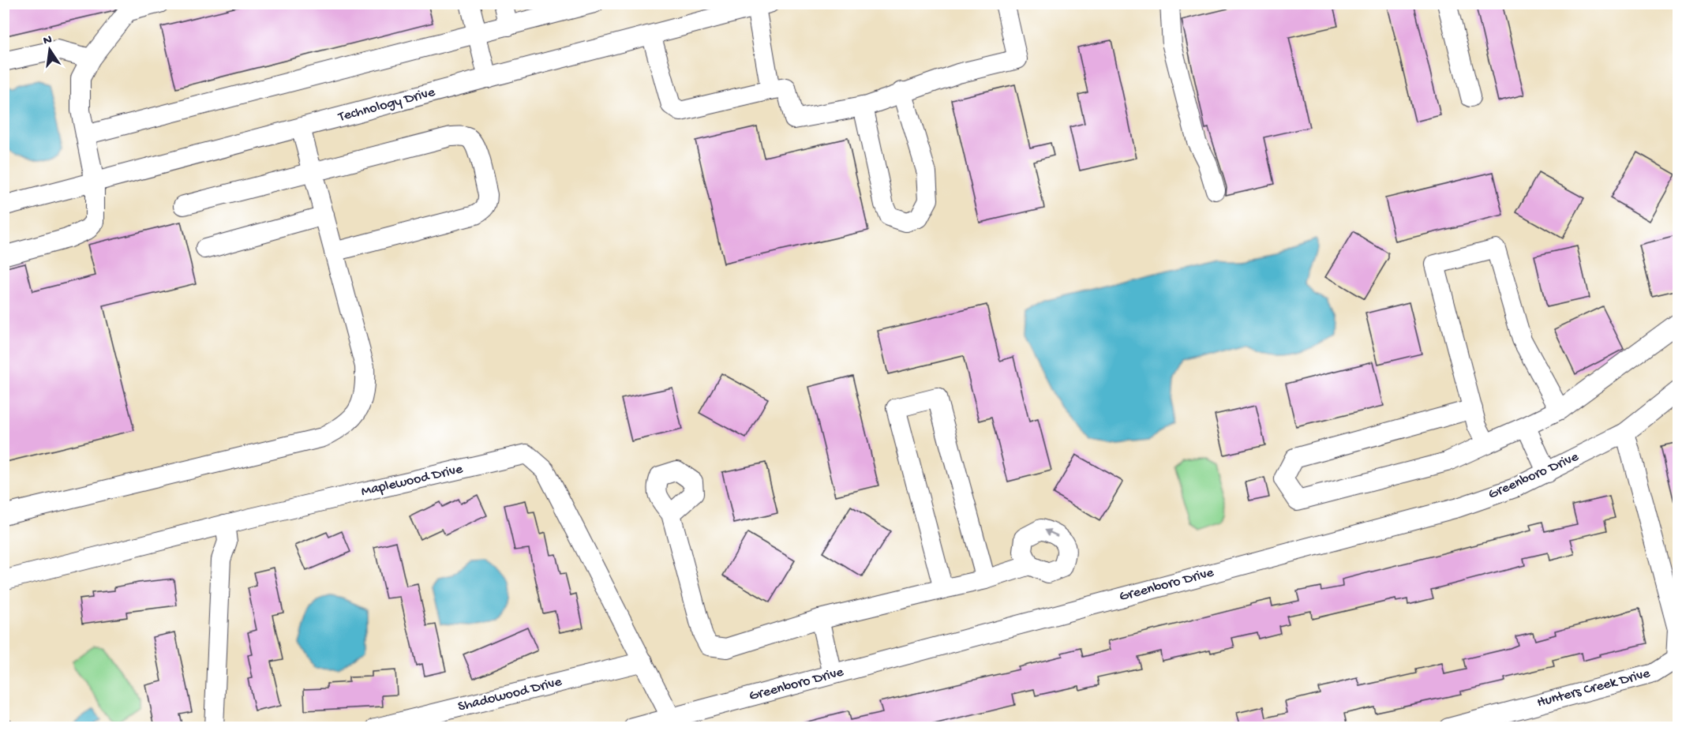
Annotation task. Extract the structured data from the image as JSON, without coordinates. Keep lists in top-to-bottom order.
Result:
{
  "streets": {
    "street": [
      "Technology Drive",
      "Greenboro Drive",
      "Maplewood Drive",
      "Hunters Creek Drive",
      "Shadowood Drive"
    ]
  },
  "crossings": [
    ["Greenboro Drive", "Maplewood Drive"],
    ["Greenboro Drive", "Hunters Creek Drive"],
    ["Maplewood Drive", "Shadowood Drive"]
  ],
  "north": "top"
}
